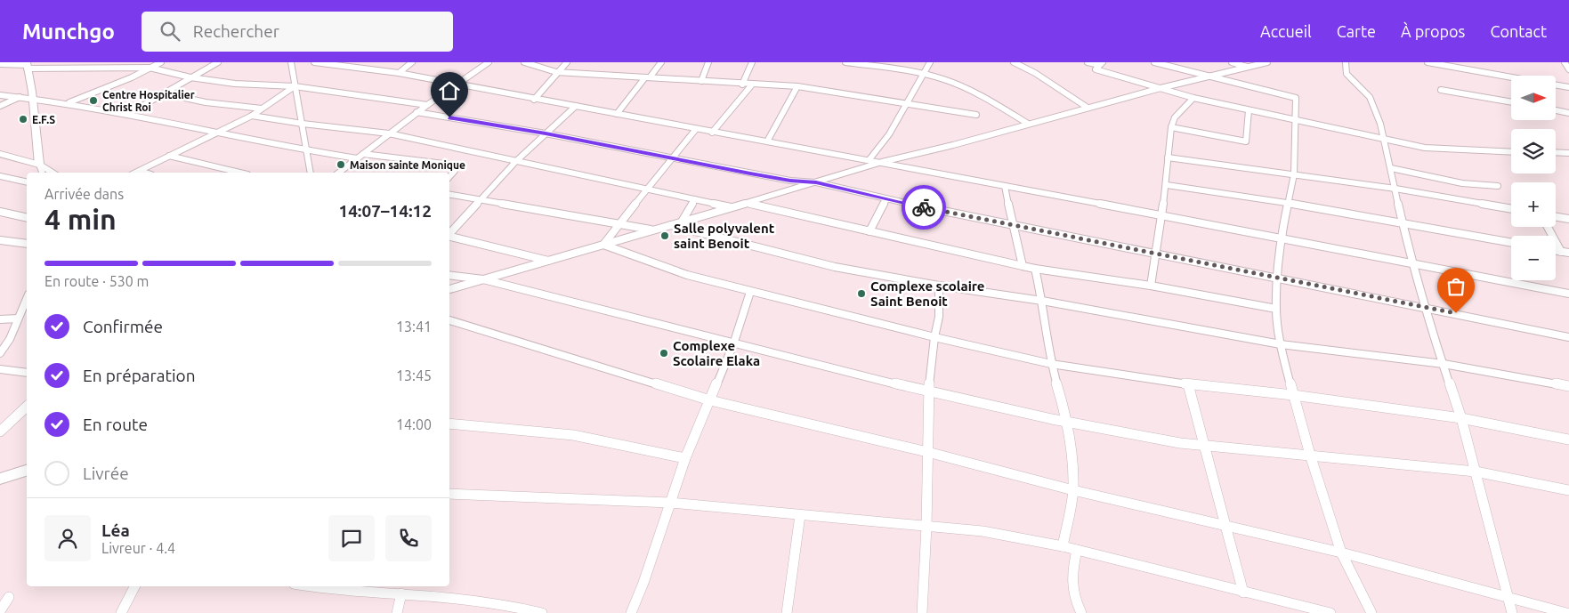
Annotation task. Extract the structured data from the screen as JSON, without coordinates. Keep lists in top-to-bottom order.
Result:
{
  "places": [
    "Centre Hospitalier Christ Roi",
    "E.F.S",
    "Maison sainte Monique",
    "Salle polyvalent saint Benoit",
    "Complexe scolaire Saint Benoit",
    "Complexe Scolaire Elaka"
  ],
  "north": "right",
  "page": {
    "header": "Munchgo",
    "search": "Rechercher",
    "nav": [
      "Accueil",
      "Carte",
      "À propos",
      "Contact"
    ],
    "map_buttons": ["+", "−"],
    "heading": ["4 min", "Arrivée dans", "14:07–14:12"],
    "panel": ["Léa", "Livreur · 4.4"],
    "bar": "En route · 530 m",
    "list": [
      ["Confirmée", "13:41"],
      ["En préparation", "13:45"],
      ["En route", "14:00"],
      "Livrée"
    ]
  }
}
